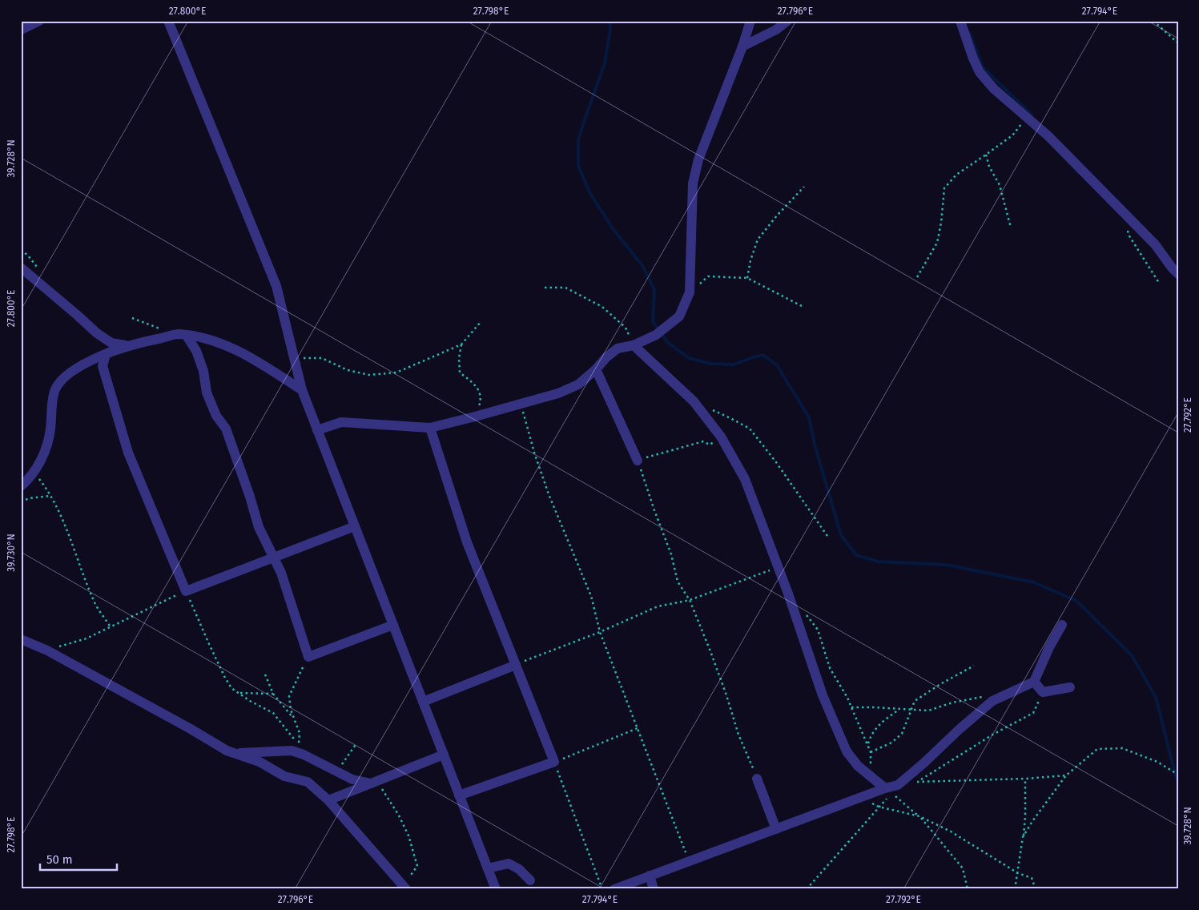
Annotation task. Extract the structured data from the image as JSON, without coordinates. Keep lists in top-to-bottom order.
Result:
{
  "scale_bar": "50 m",
  "coordinates": [
    "27.800°E",
    "27.798°E",
    "27.796°E",
    "27.794°E",
    "39.728°N",
    "27.792°E",
    "39.730°N"
  ]
}
